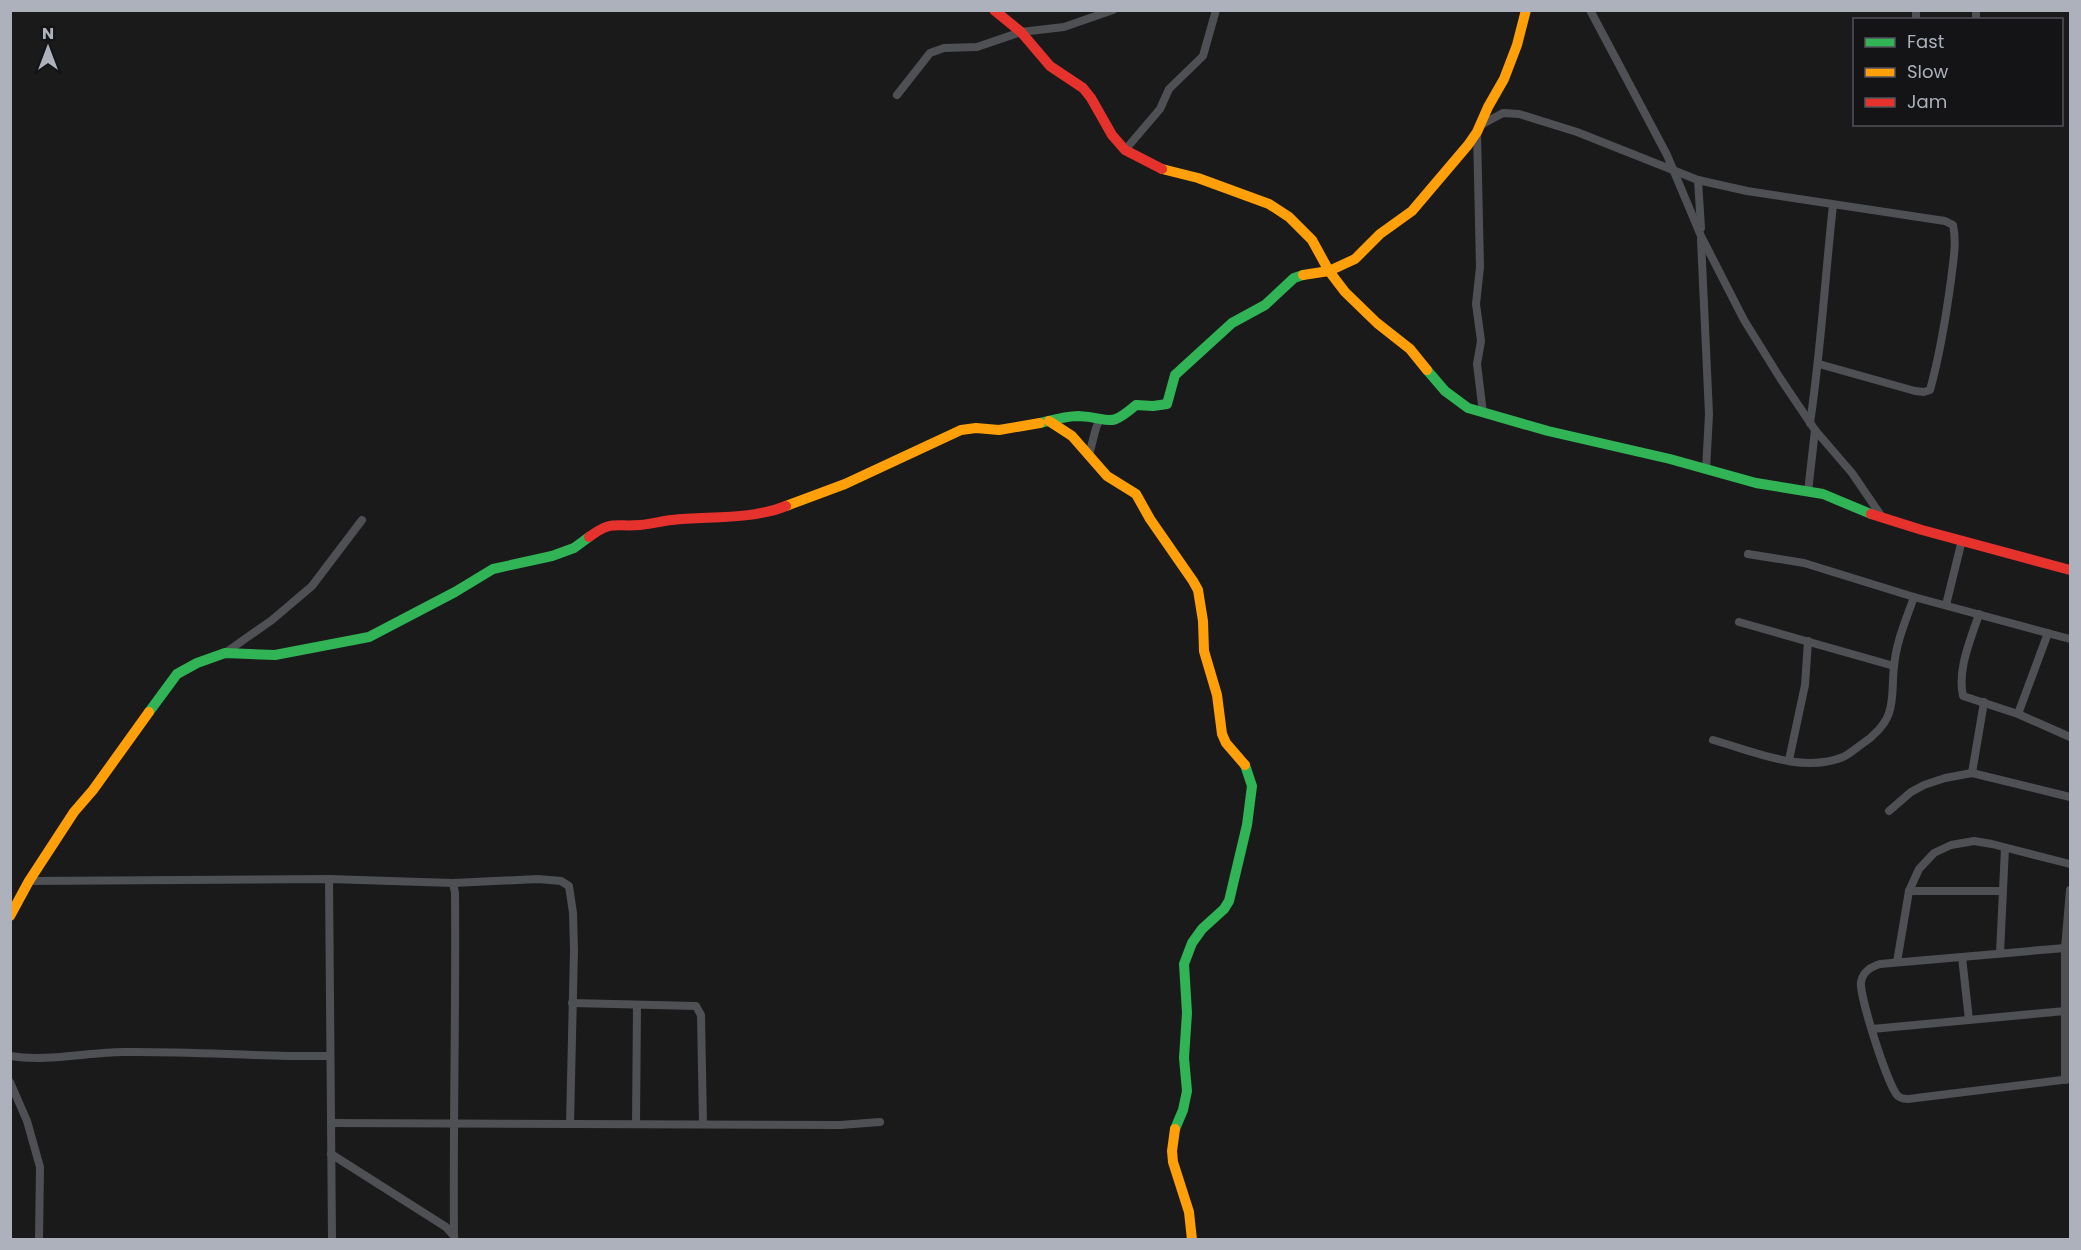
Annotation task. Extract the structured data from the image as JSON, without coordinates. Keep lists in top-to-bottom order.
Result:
{
  "legend": ["Fast", "Slow", "Jam"],
  "north": "top"
}
